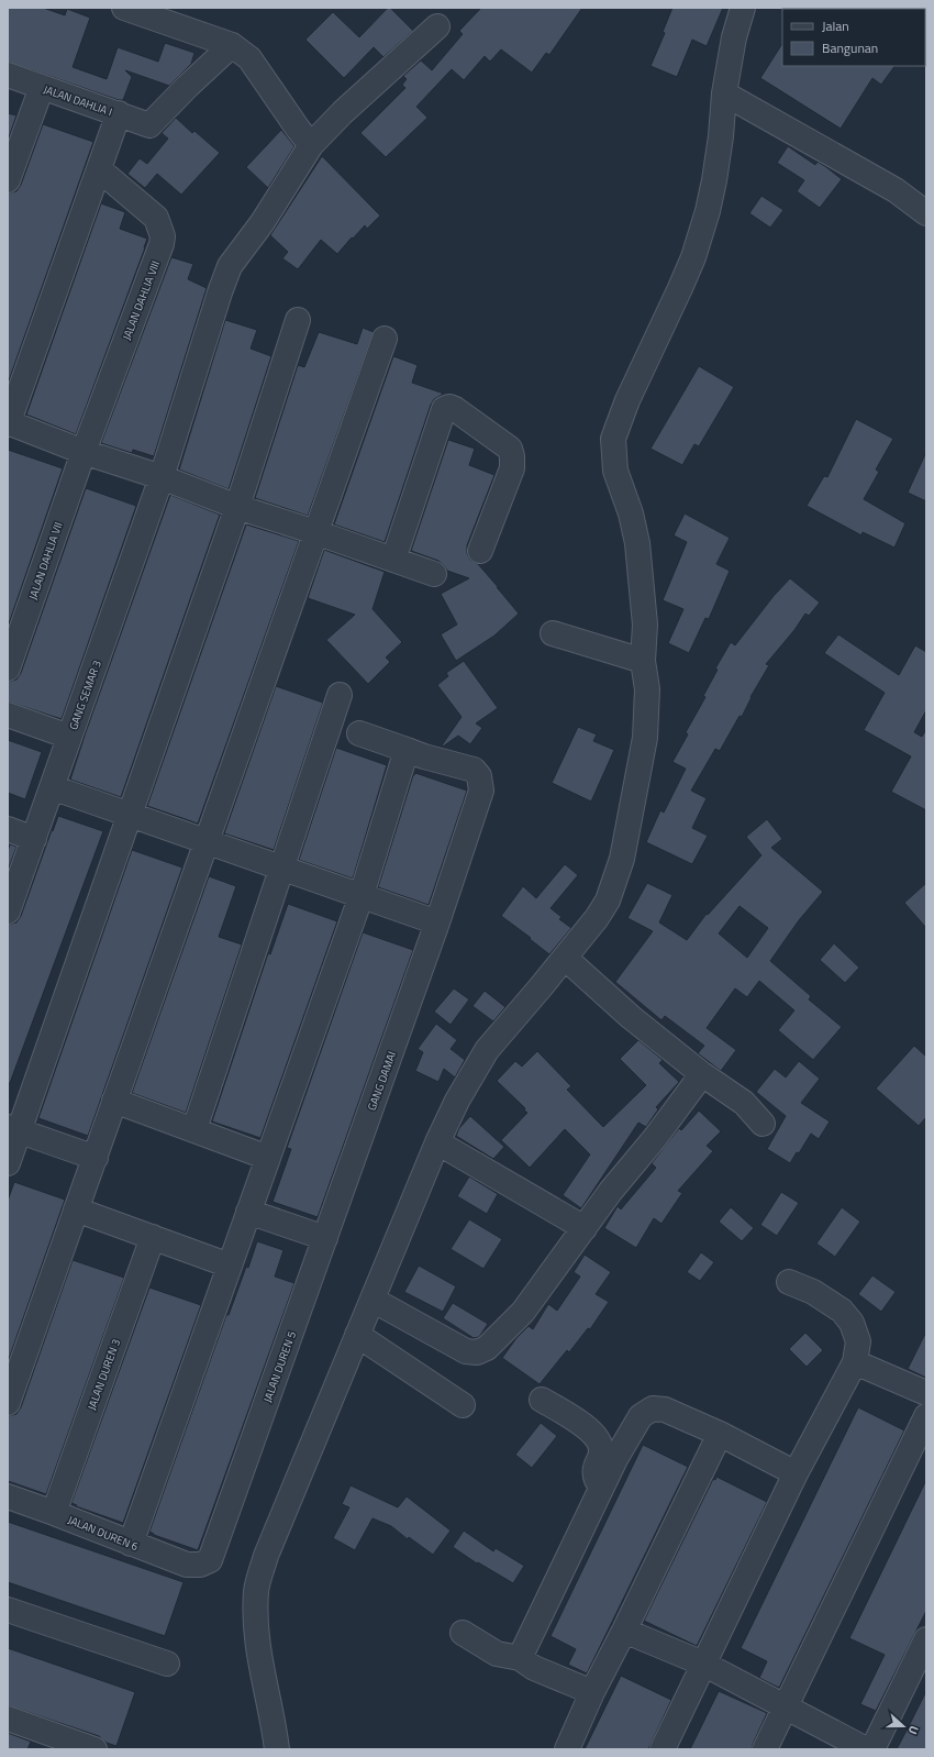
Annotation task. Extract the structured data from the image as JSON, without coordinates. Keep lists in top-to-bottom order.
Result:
{
  "streets": {
    "street": [
      "JALAN DAHLIA I",
      "JALAN DAHLIA VIII",
      "JALAN DAHLIA VII",
      "GANG SEMAR 3",
      "GANG DAMAI",
      "JALAN DUREN 5",
      "JALAN DUREN 3",
      "JALAN DUREN 6"
    ]
  },
  "crossings": [
    ["JALAN DAHLIA VIII", "JALAN DAHLIA VII"],
    ["GANG DAMAI", "JALAN DUREN 5"],
    ["JALAN DUREN 5", "JALAN DUREN 6"],
    ["JALAN DUREN 3", "JALAN DUREN 6"]
  ],
  "legend": ["Jalan", "Bangunan"],
  "north": "right"
}
